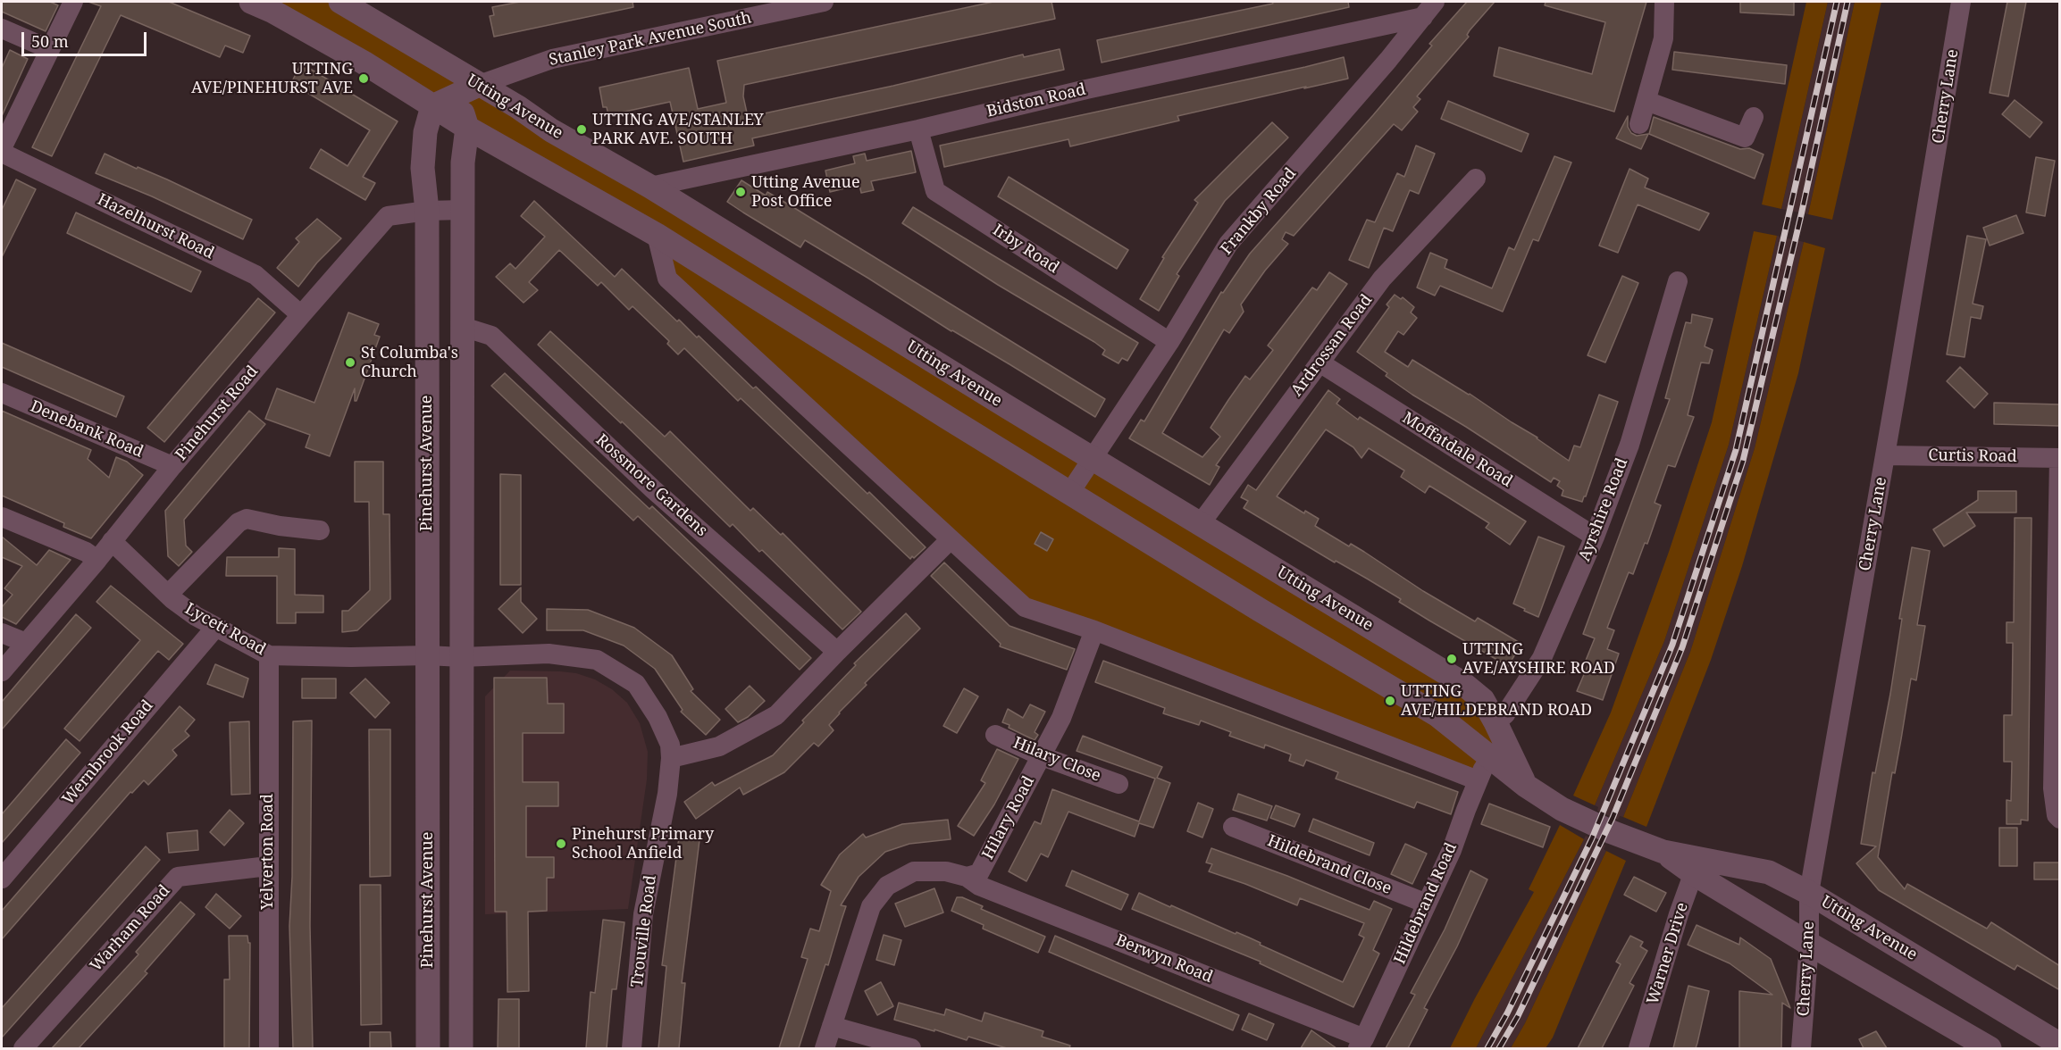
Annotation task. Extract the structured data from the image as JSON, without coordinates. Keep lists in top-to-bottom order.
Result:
{
  "streets": {
    "street": [
      "Stanley Park Avenue South",
      "Cherry Lane",
      "Bidston Road",
      "Utting Avenue",
      "Frankby Road",
      "Hazelhurst Road",
      "Irby Road",
      "Ardrossan Road",
      "Pinehurst Road",
      "Denebank Road",
      "Moffatdale Road",
      "Curtis Road",
      "Pinehurst Avenue",
      "Rossmore Gardens",
      "Ayrshire Road",
      "Lycett Road",
      "Wernbrook Road",
      "Hilary Close",
      "Hilary Road",
      "Yelverton Road",
      "Hildebrand Close",
      "Hildebrand Road",
      "Warham Road",
      "Trouville Road",
      "Warner Drive",
      "Berwyn Road"
    ]
  },
  "crossings": [
    ["Stanley Park Avenue South", "Utting Avenue"],
    ["Cherry Lane", "Utting Avenue"],
    ["Cherry Lane", "Curtis Road"],
    ["Bidston Road", "Utting Avenue"],
    ["Bidston Road", "Frankby Road"],
    ["Bidston Road", "Irby Road"],
    ["Utting Avenue", "Frankby Road"],
    ["Utting Avenue", "Ardrossan Road"],
    ["Utting Avenue", "Pinehurst Avenue"],
    ["Utting Avenue", "Ayrshire Road"],
    ["Utting Avenue", "Hildebrand Road"],
    ["Utting Avenue", "Warner Drive"],
    ["Frankby Road", "Irby Road"],
    ["Hazelhurst Road", "Pinehurst Road"],
    ["Ardrossan Road", "Moffatdale Road"],
    ["Pinehurst Road", "Denebank Road"],
    ["Pinehurst Road", "Pinehurst Avenue"],
    ["Pinehurst Road", "Lycett Road"],
    ["Moffatdale Road", "Ayrshire Road"],
    ["Pinehurst Avenue", "Rossmore Gardens"],
    ["Pinehurst Avenue", "Lycett Road"],
    ["Pinehurst Avenue", "Trouville Road"],
    ["Ayrshire Road", "Hildebrand Road"],
    ["Lycett Road", "Wernbrook Road"],
    ["Lycett Road", "Yelverton Road"],
    ["Hilary Close", "Hilary Road"],
    ["Hilary Road", "Berwyn Road"],
    ["Yelverton Road", "Warham Road"],
    ["Hildebrand Close", "Hildebrand Road"],
    ["Hildebrand Road", "Berwyn Road"]
  ],
  "places": [
    "UTTING AVE/PINEHURST AVE",
    "UTTING AVE/STANLEY PARK AVE. SOUTH",
    "Utting Avenue Post Office",
    "St Columba's Church",
    "UTTING AVE/AYSHIRE ROAD",
    "UTTING AVE/HILDEBRAND ROAD",
    "Pinehurst Primary School Anfield"
  ],
  "scale_bar": "50 m"
}
